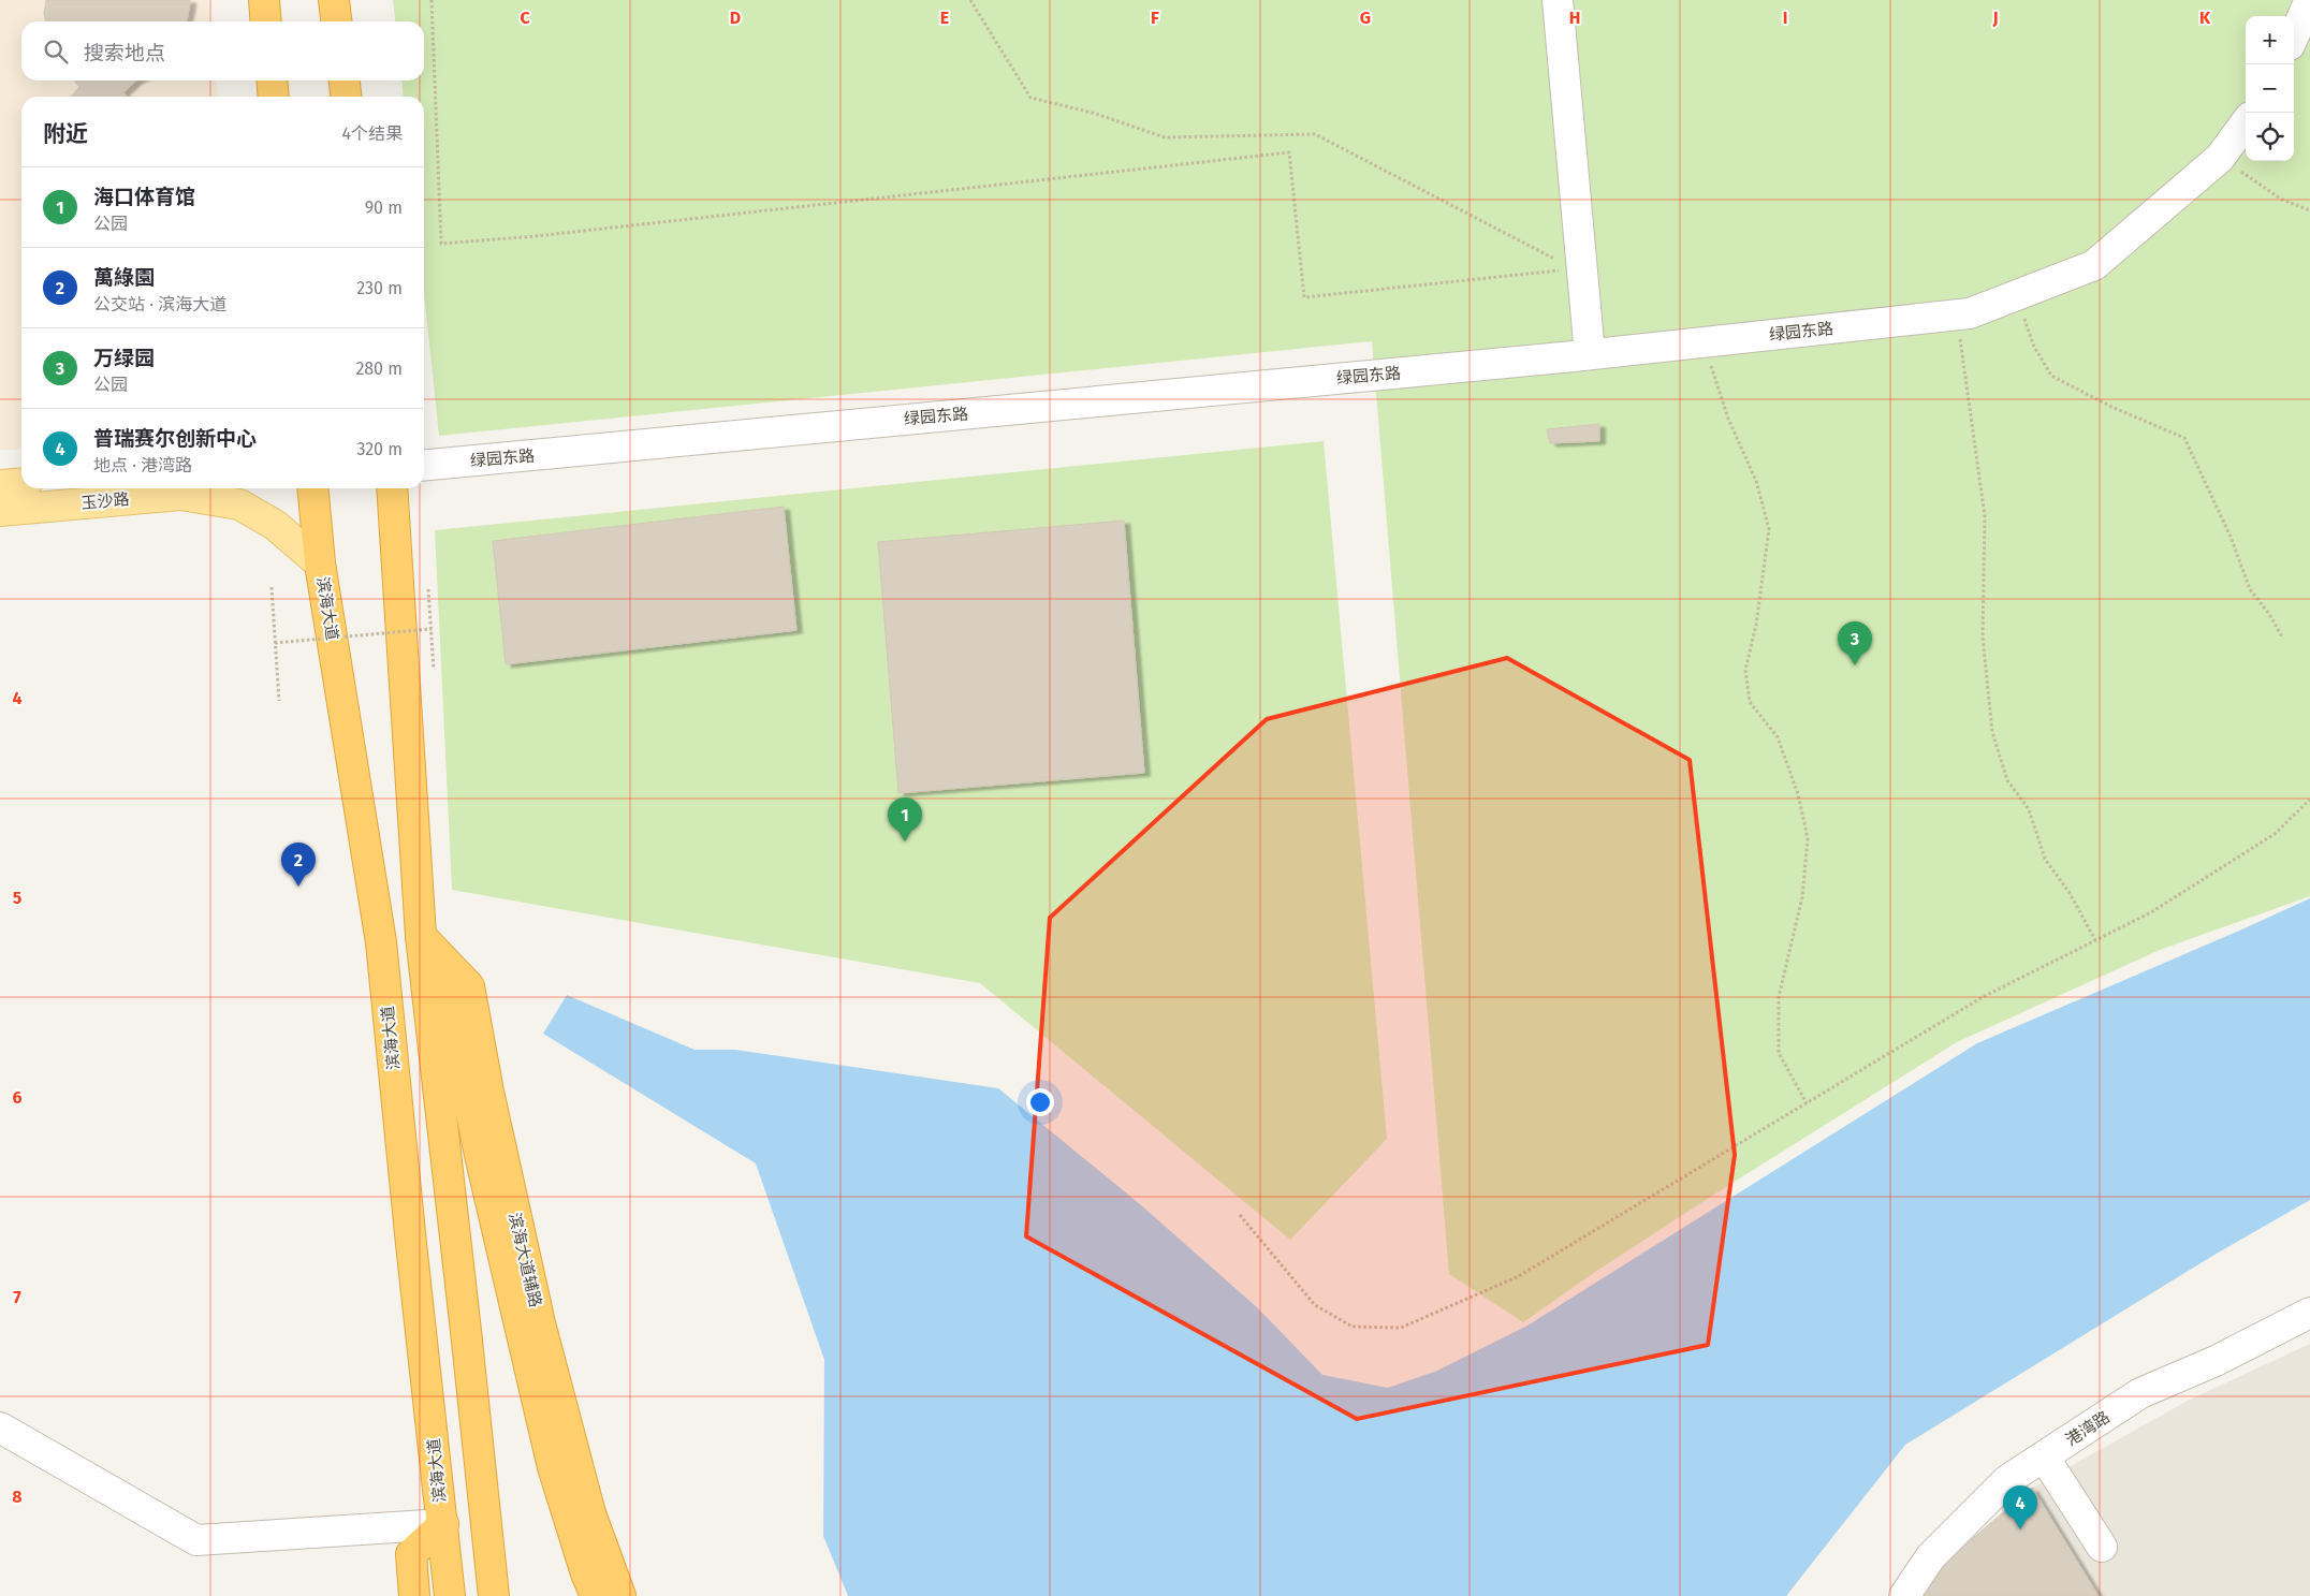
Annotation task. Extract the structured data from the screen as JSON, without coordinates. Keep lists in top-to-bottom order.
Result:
{
  "streets": {
    "highway": ["滨海大道", "滨海大道辅路"],
    "main road": ["玉沙路"],
    "street": ["绿园东路", "港湾路"]
  },
  "crossings": [
    ["玉沙路", "滨海大道"]
  ],
  "page": {
    "map_buttons": ["+", "−"],
    "search": "搜索地点",
    "heading": ["附近", "4个结果"],
    "list": [
      {
        "mark": "1",
        "name": "海口体育馆",
        "note": "公园",
        "value": "90 m"
      },
      {
        "mark": "2",
        "name": "萬綠園",
        "note": "公交站 · 滨海大道",
        "value": "230 m"
      },
      {
        "mark": "3",
        "name": "万绿园",
        "note": "公园",
        "value": "280 m"
      },
      {
        "mark": "4",
        "name": "普瑞赛尔创新中心",
        "note": "地点 · 港湾路",
        "value": "320 m"
      }
    ],
    "pins": [
      "3",
      "1",
      "2",
      "4"
    ]
  },
  "grid": {
    "columns": [
      "C",
      "D",
      "E",
      "F",
      "G",
      "H",
      "I",
      "J",
      "K"
    ],
    "rows": [
      "4",
      "5",
      "6",
      "7",
      "8"
    ]
  }
}
